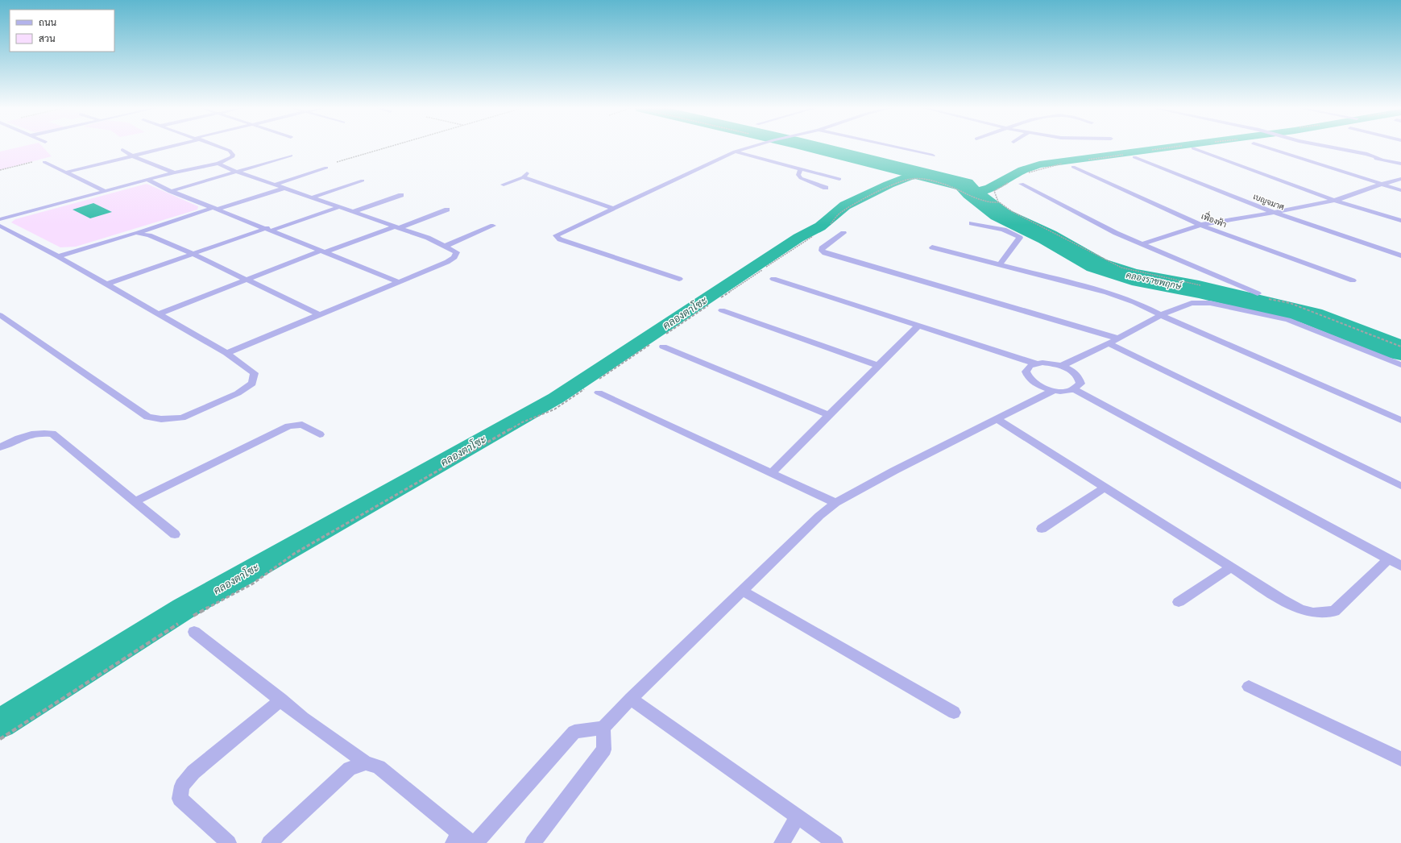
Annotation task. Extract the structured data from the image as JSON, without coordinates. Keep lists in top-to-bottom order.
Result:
{
  "streets": {
    "street": ["เบญจมาศ", "เฟื่องฟ้า"]
  },
  "water": ["คลองราชพฤกษ์", "คลองตาโซะ"],
  "legend": ["ถนน", "สวน"]
}
